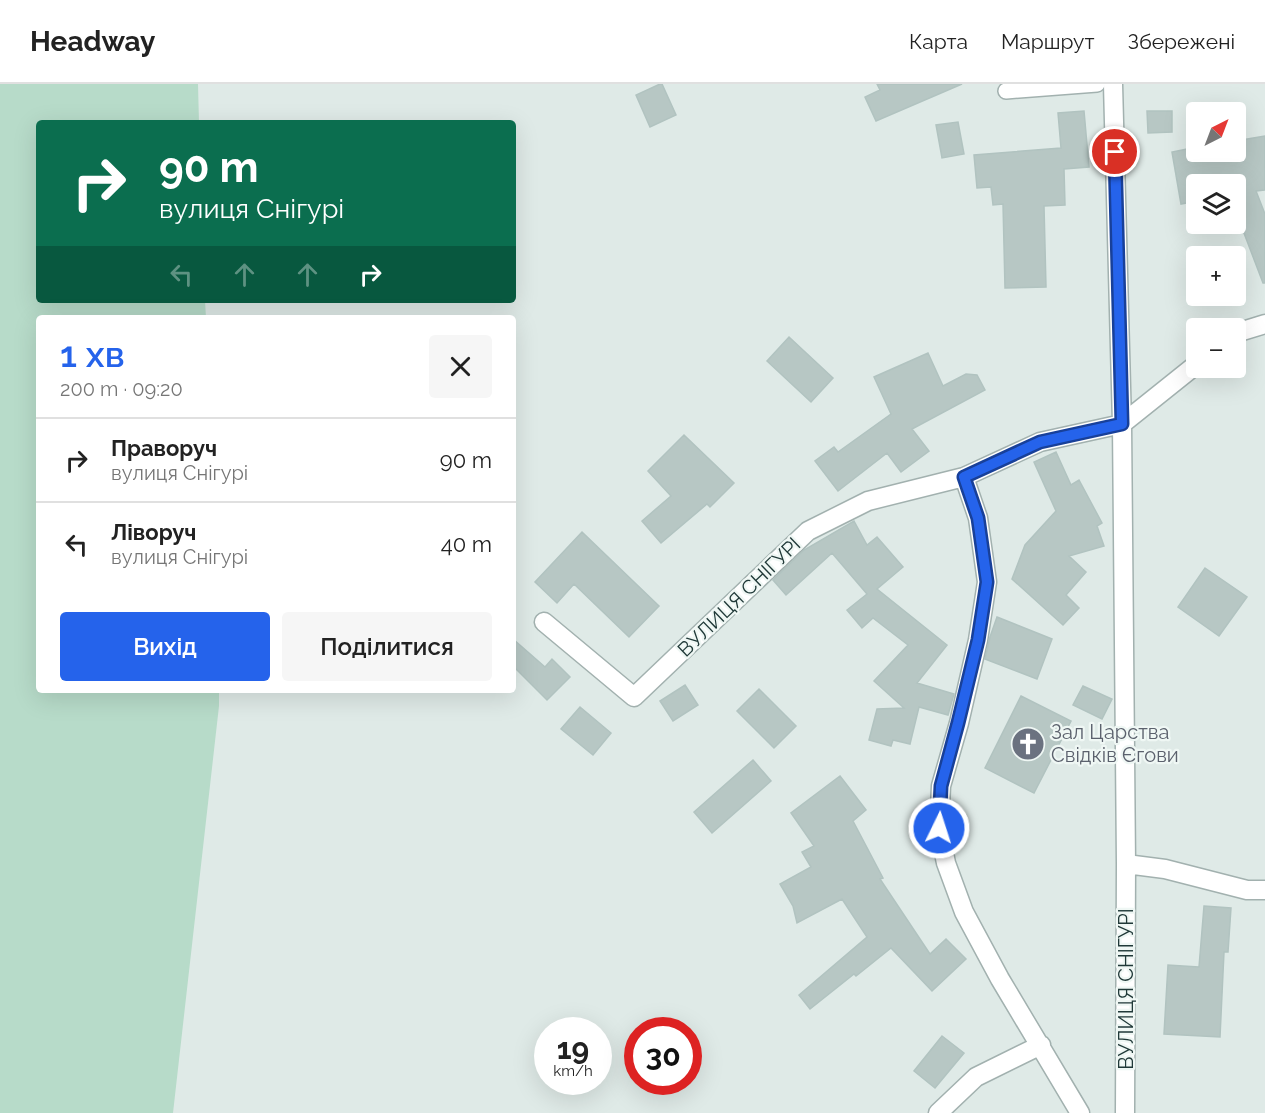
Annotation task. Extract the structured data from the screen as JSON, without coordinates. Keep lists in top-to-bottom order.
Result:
{
  "streets": {
    "street": ["ВУЛИЦЯ СНІГУРІ"]
  },
  "places": {
    "church": ["Зал Царства Свідків Єгови"]
  },
  "north": "top right",
  "page": {
    "header": "Headway",
    "nav": ["Карта", "Маршрут", "Збережені"],
    "map_buttons": ["+", "−"],
    "turn": ["90 m", "вулиця Снігурі"],
    "heading": ["1 хв", "200 m · 09:20"],
    "list": [
      {
        "name": "Праворуч",
        "note": "вулиця Снігурі",
        "value": "90 m"
      },
      {
        "name": "Ліворуч",
        "note": "вулиця Снігурі",
        "value": "40 m"
      }
    ],
    "buttons": ["Вихід", "Поділитися"],
    "speed": "19 km/h",
    "limit": "30"
  }
}
